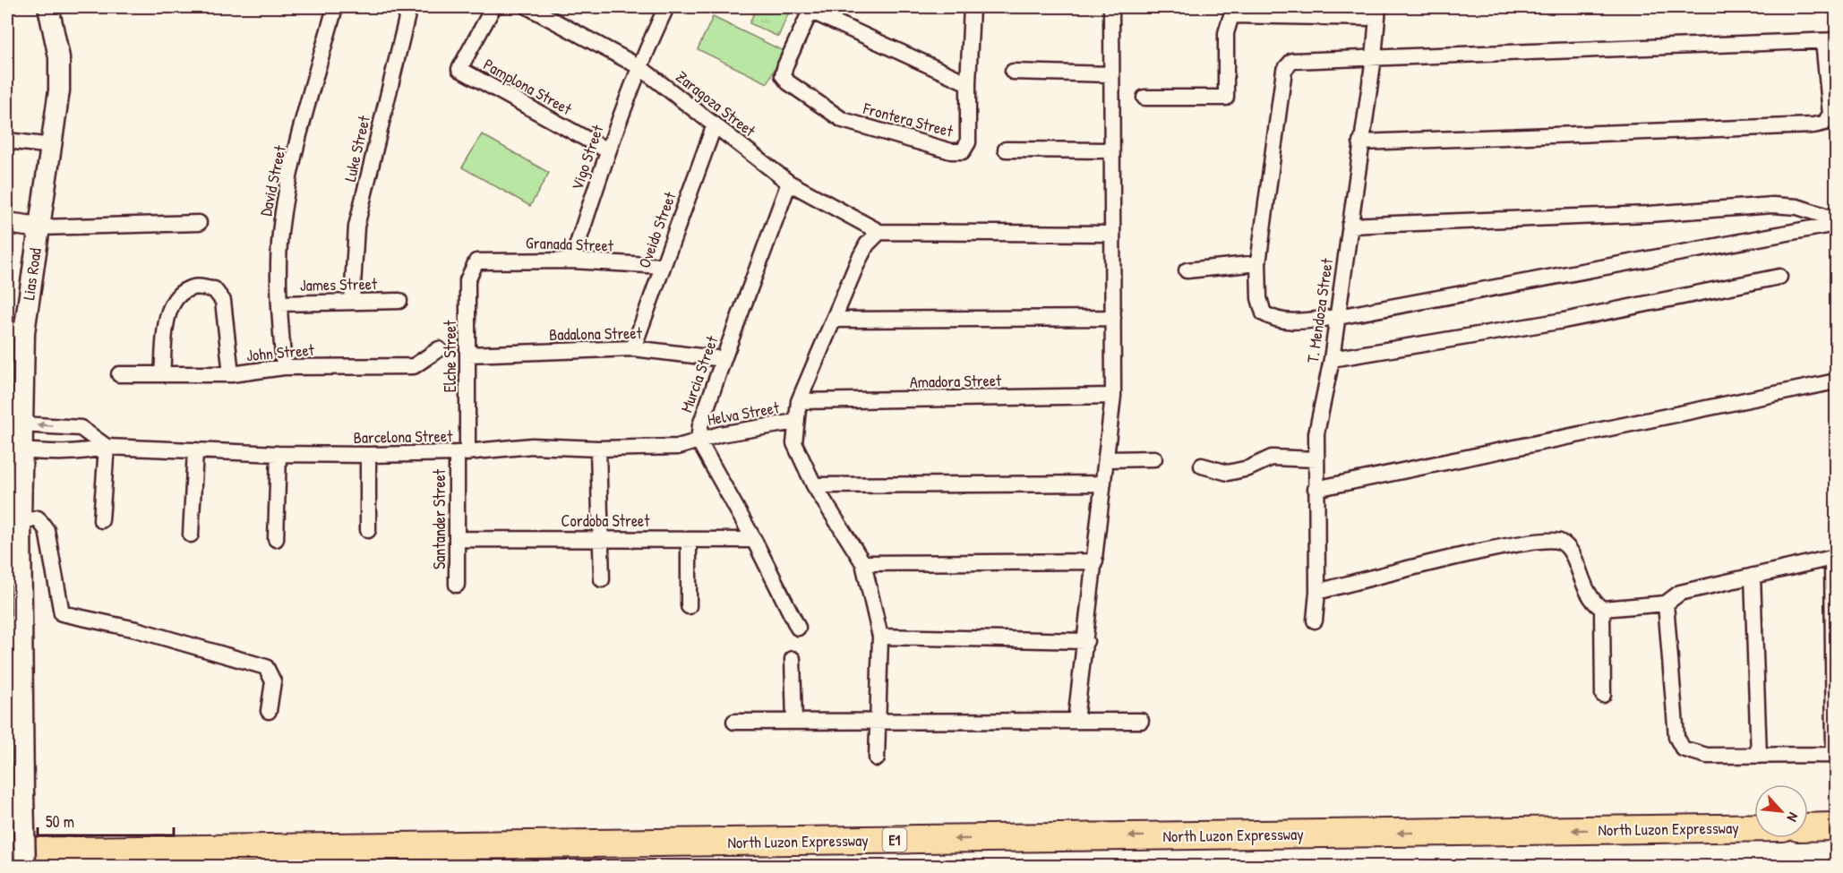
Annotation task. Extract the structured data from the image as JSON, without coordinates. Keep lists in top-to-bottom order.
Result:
{
  "streets": {
    "highway": ["North Luzon Expressway", "E1"],
    "main road": ["Lias Road"],
    "street": [
      "Pamplona Street",
      "Zaragoza Street",
      "Frontera Street",
      "Luke Street",
      "Vigo Street",
      "David Street",
      "Oveido Street",
      "Granada Street",
      "James Street",
      "T. Mendoza Street",
      "Badalona Street",
      "John Street",
      "Elche Street",
      "Murcia Street",
      "Amadora Street",
      "Helva Street",
      "Barcelona Street",
      "Santander Street",
      "Cordoba Street"
    ]
  },
  "crossings": [
    ["Pamplona Street", "Vigo Street"],
    ["Zaragoza Street", "Vigo Street"],
    ["Zaragoza Street", "Oveido Street"],
    ["Zaragoza Street", "Murcia Street"],
    ["Luke Street", "James Street"],
    ["Vigo Street", "Granada Street"],
    ["David Street", "James Street"],
    ["David Street", "John Street"],
    ["Oveido Street", "Granada Street"],
    ["Oveido Street", "Badalona Street"],
    ["Granada Street", "Elche Street"],
    ["Lias Road", "Barcelona Street"],
    ["Badalona Street", "Elche Street"],
    ["Badalona Street", "Murcia Street"],
    ["Elche Street", "Barcelona Street"],
    ["Elche Street", "Santander Street"],
    ["Murcia Street", "Helva Street"],
    ["Murcia Street", "Barcelona Street"],
    ["Helva Street", "Barcelona Street"],
    ["Barcelona Street", "Santander Street"],
    ["Santander Street", "Cordoba Street"]
  ],
  "one_way": ["North Luzon Expressway"],
  "scale_bar": "50 m",
  "north": "bottom right"
}
